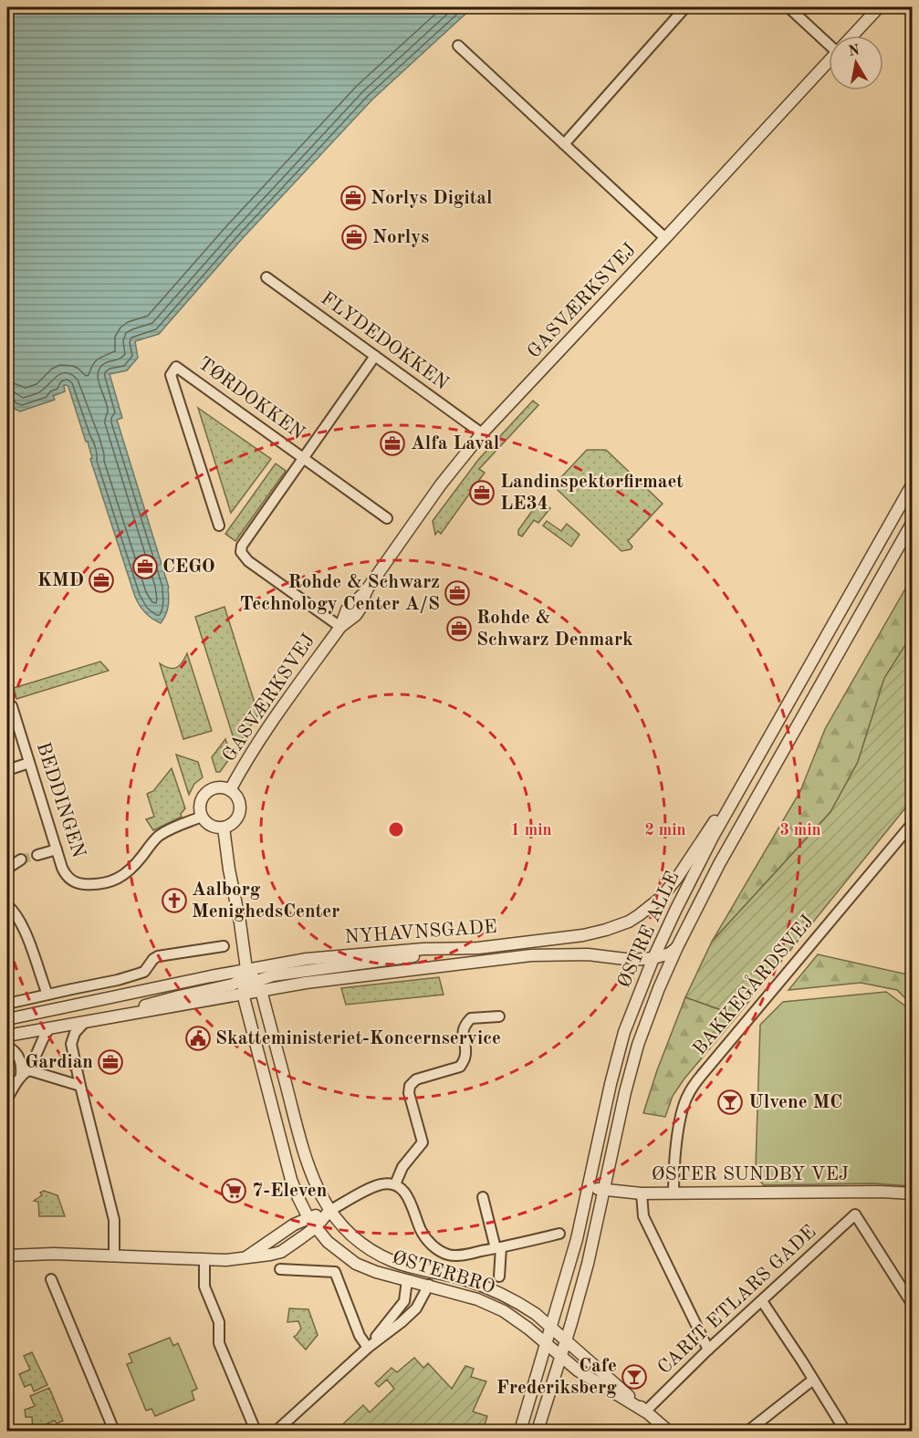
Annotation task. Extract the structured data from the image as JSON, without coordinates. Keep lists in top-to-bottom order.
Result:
{
  "streets": {
    "street": [
      "GASVÆRKSVEJ",
      "FLYDEDOKKEN",
      "TØRDOKKEN",
      "BEDDINGEN",
      "ØSTRE ALLE",
      "NYHAVNSGADE",
      "BAKKEGÅRDSVEJ",
      "ØSTER SUNDBY VEJ",
      "ØSTERBRO",
      "CARIT ETLARS GADE"
    ]
  },
  "crossings": [
    ["GASVÆRKSVEJ", "FLYDEDOKKEN"],
    ["GASVÆRKSVEJ", "BEDDINGEN"],
    ["ØSTRE ALLE", "NYHAVNSGADE"],
    ["ØSTRE ALLE", "ØSTER SUNDBY VEJ"],
    ["ØSTRE ALLE", "ØSTERBRO"],
    ["NYHAVNSGADE", "ØSTERBRO"],
    ["BAKKEGÅRDSVEJ", "ØSTER SUNDBY VEJ"],
    ["ØSTERBRO", "CARIT ETLARS GADE"]
  ],
  "places": {
    "office": [
      "Norlys Digital",
      "Norlys",
      "Alfa Laval",
      "Landinspektørfirmaet LE34",
      "CEGO",
      "KMD",
      "Rohde & Schwarz Technology Center A/S",
      "Rohde & Schwarz Denmark",
      "Gardian"
    ],
    "church": ["Aalborg MenighedsCenter"],
    "public building": ["Skatteministeriet-Koncernservice"],
    "bar": ["Ulvene MC", "Cafe Frederiksberg"],
    "supermarket": ["7-Eleven"]
  },
  "north": "top",
  "rings": ["1 min", "2 min", "3 min"]
}
